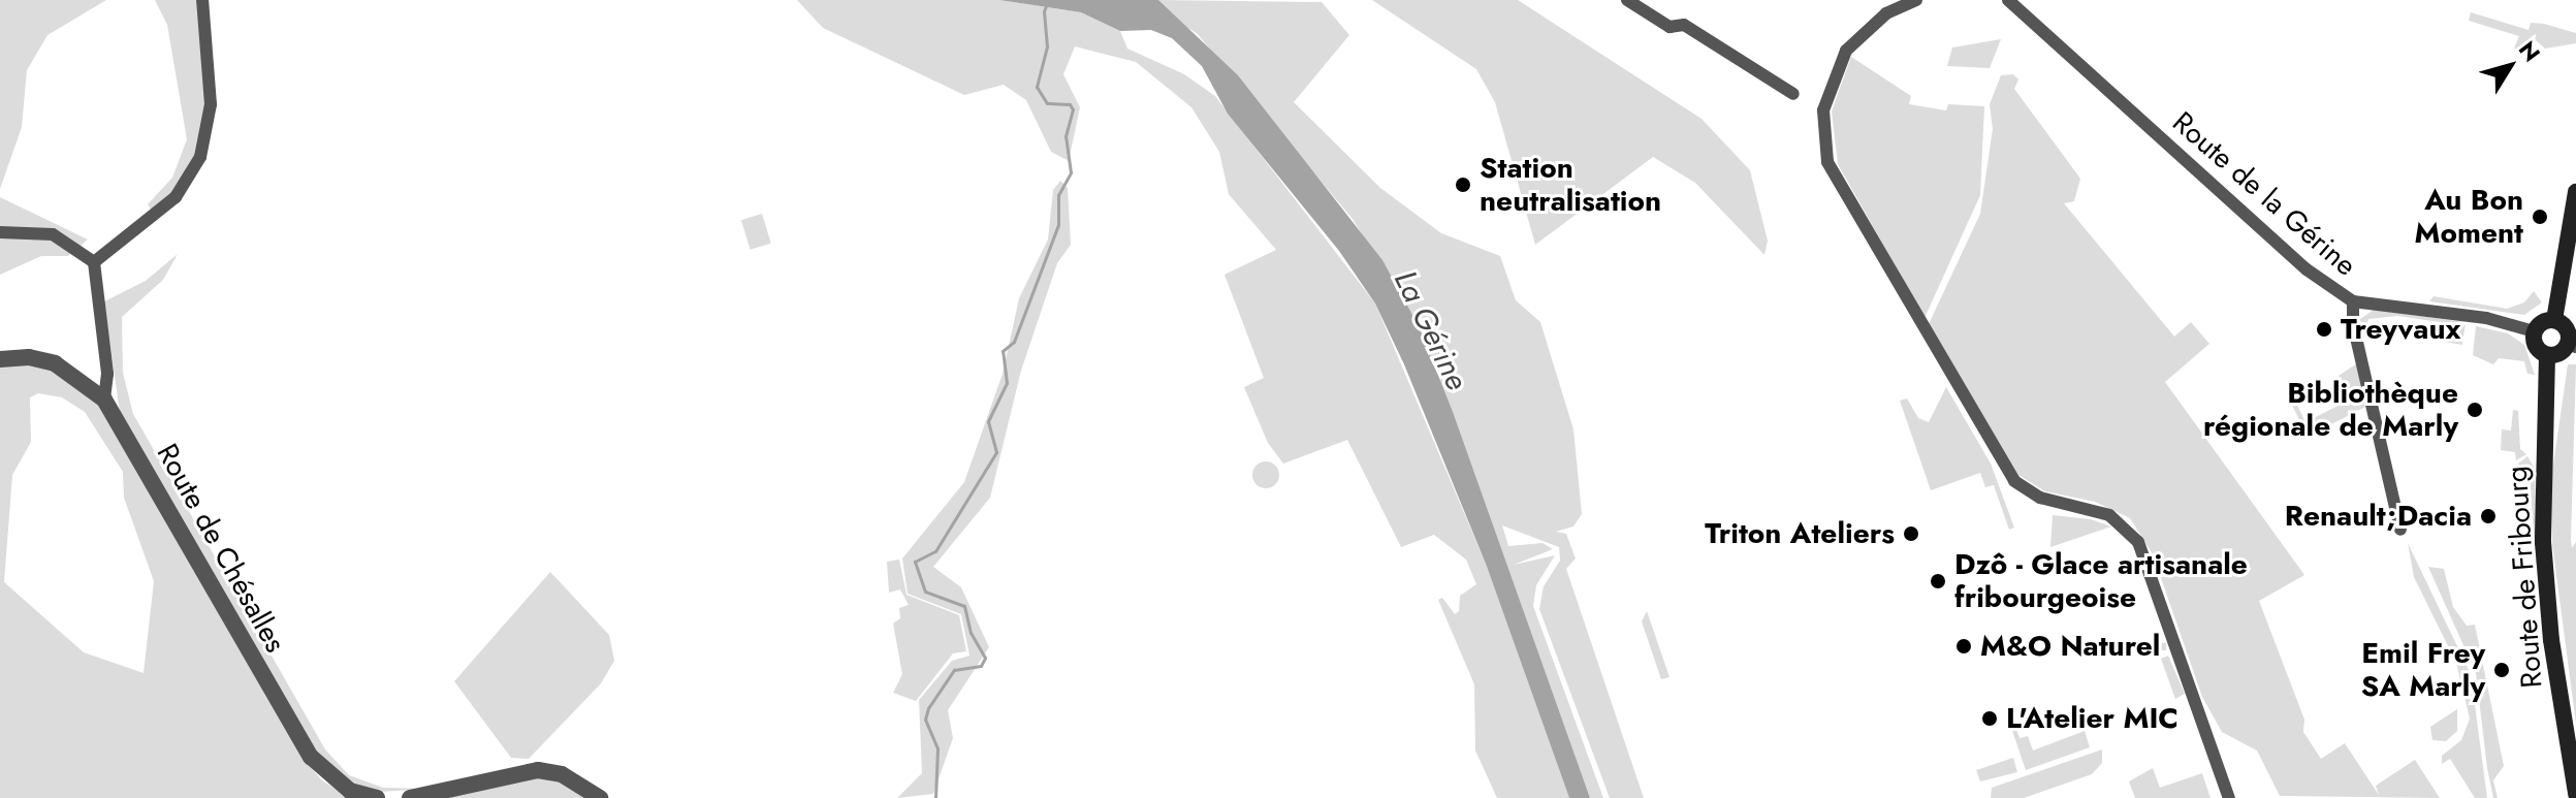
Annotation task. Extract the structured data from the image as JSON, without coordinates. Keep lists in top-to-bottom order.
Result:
{
  "streets": {
    "main road": ["Route de Fribourg"],
    "street": ["Route de la Gérine", "Route de Chésalles"]
  },
  "crossings": [
    ["Route de la Gérine", "Route de Fribourg"]
  ],
  "water": ["La Gérine"],
  "places": [
    "Station neutralisation",
    "Au Bon Moment",
    "Treyvaux",
    "Bibliothèque régionale de Marly",
    "Renault;Dacia",
    "Triton Ateliers",
    "Dzô - Glace artisanale fribourgeoise",
    "M&O Naturel",
    "Emil Frey SA Marly",
    "L'Atelier MIC"
  ],
  "north": "top right"
}
